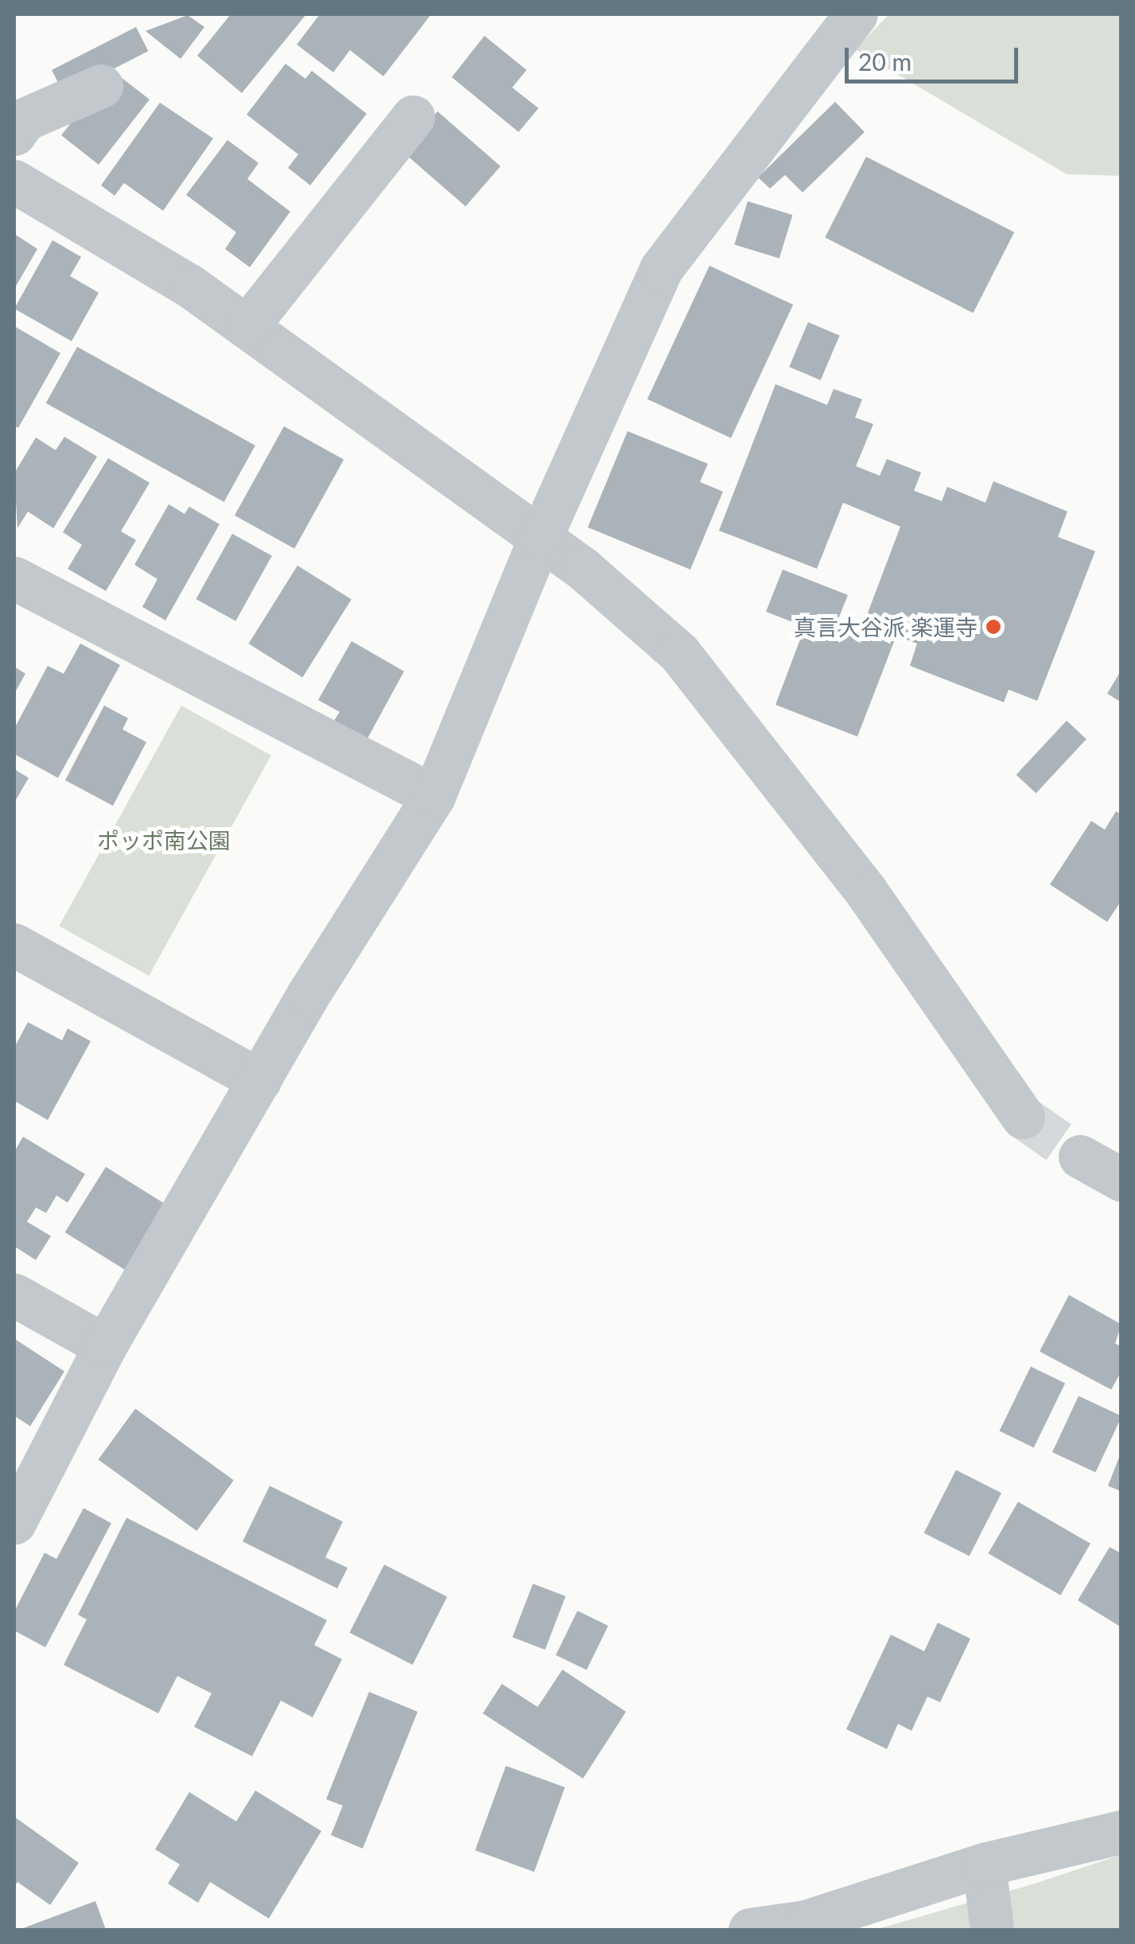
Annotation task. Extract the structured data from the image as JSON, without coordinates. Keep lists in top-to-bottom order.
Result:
{
  "parks": ["ポッポ南公園"],
  "places": ["真言大谷派 楽運寺"],
  "scale_bar": "20 m"
}
